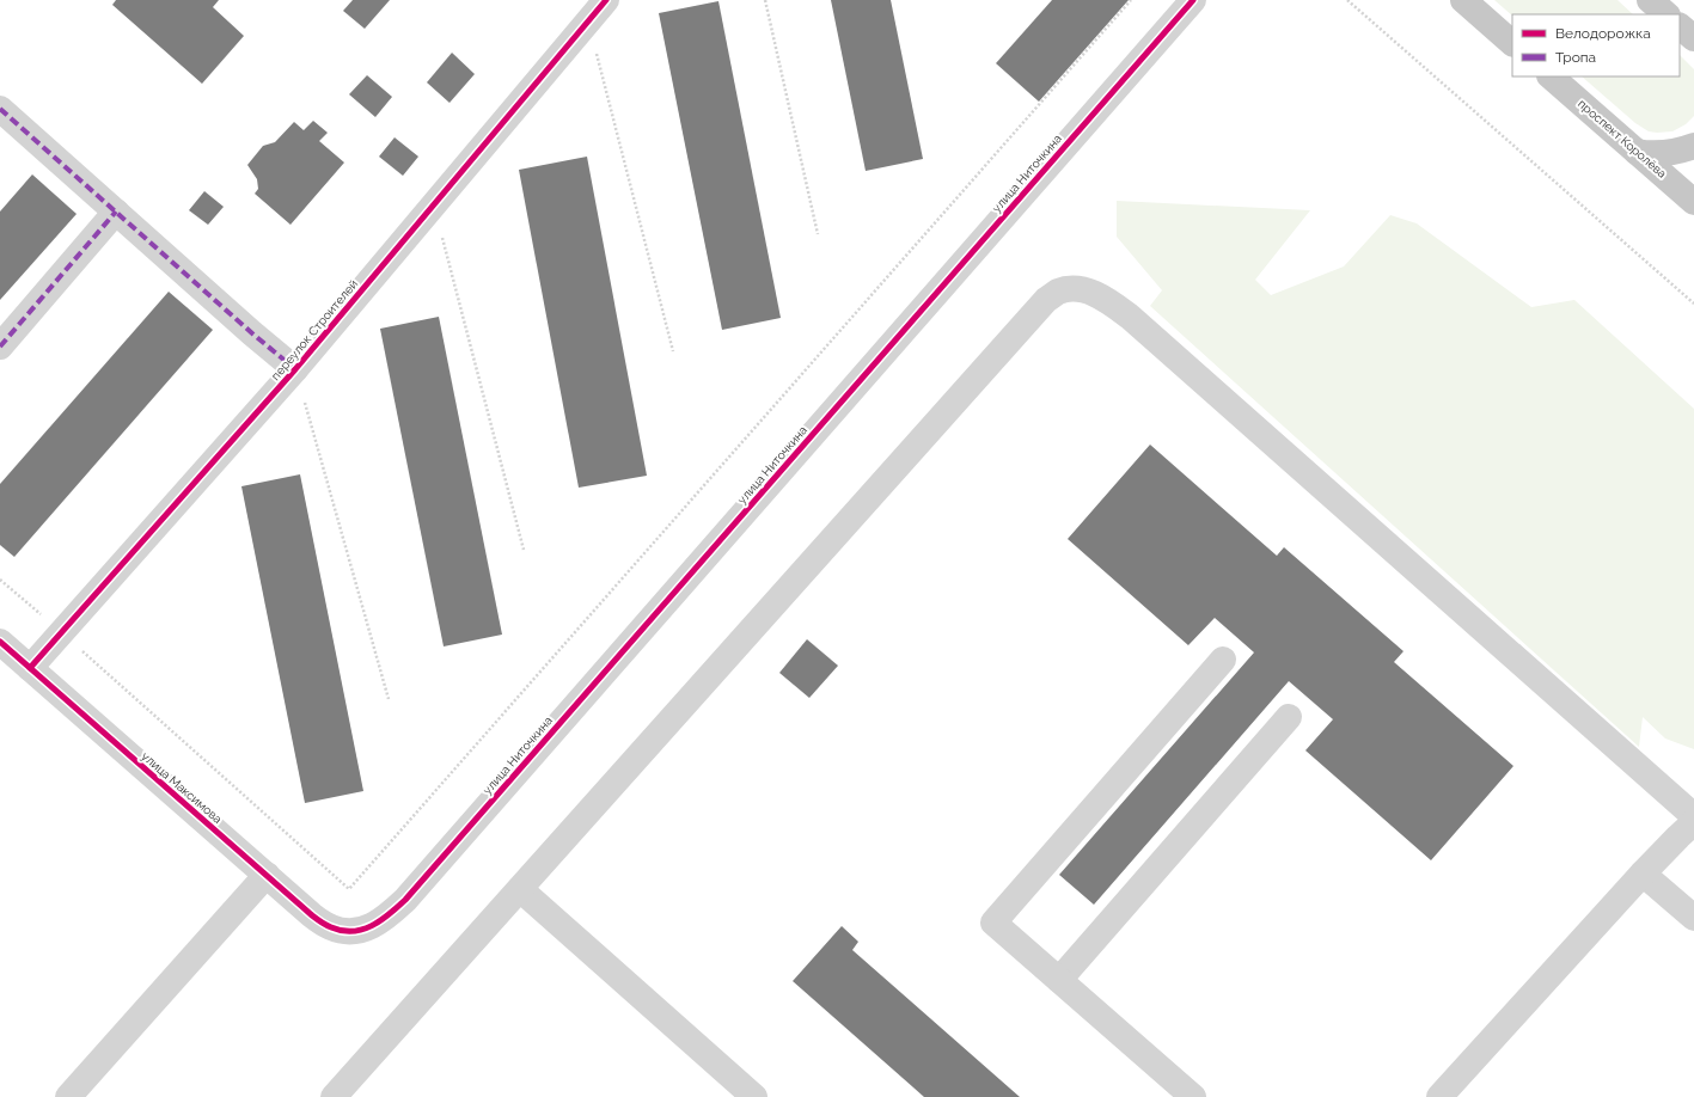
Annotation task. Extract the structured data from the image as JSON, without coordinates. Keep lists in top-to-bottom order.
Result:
{
  "streets": {
    "main road": ["проспект Королёва"],
    "street": ["улица Ниточкина", "переулок Строителей", "улица Максимова"]
  },
  "crossings": [
    ["улица Ниточкина", "улица Максимова"],
    ["переулок Строителей", "улица Максимова"]
  ],
  "legend": ["Велодорожка", "Тропа"]
}
